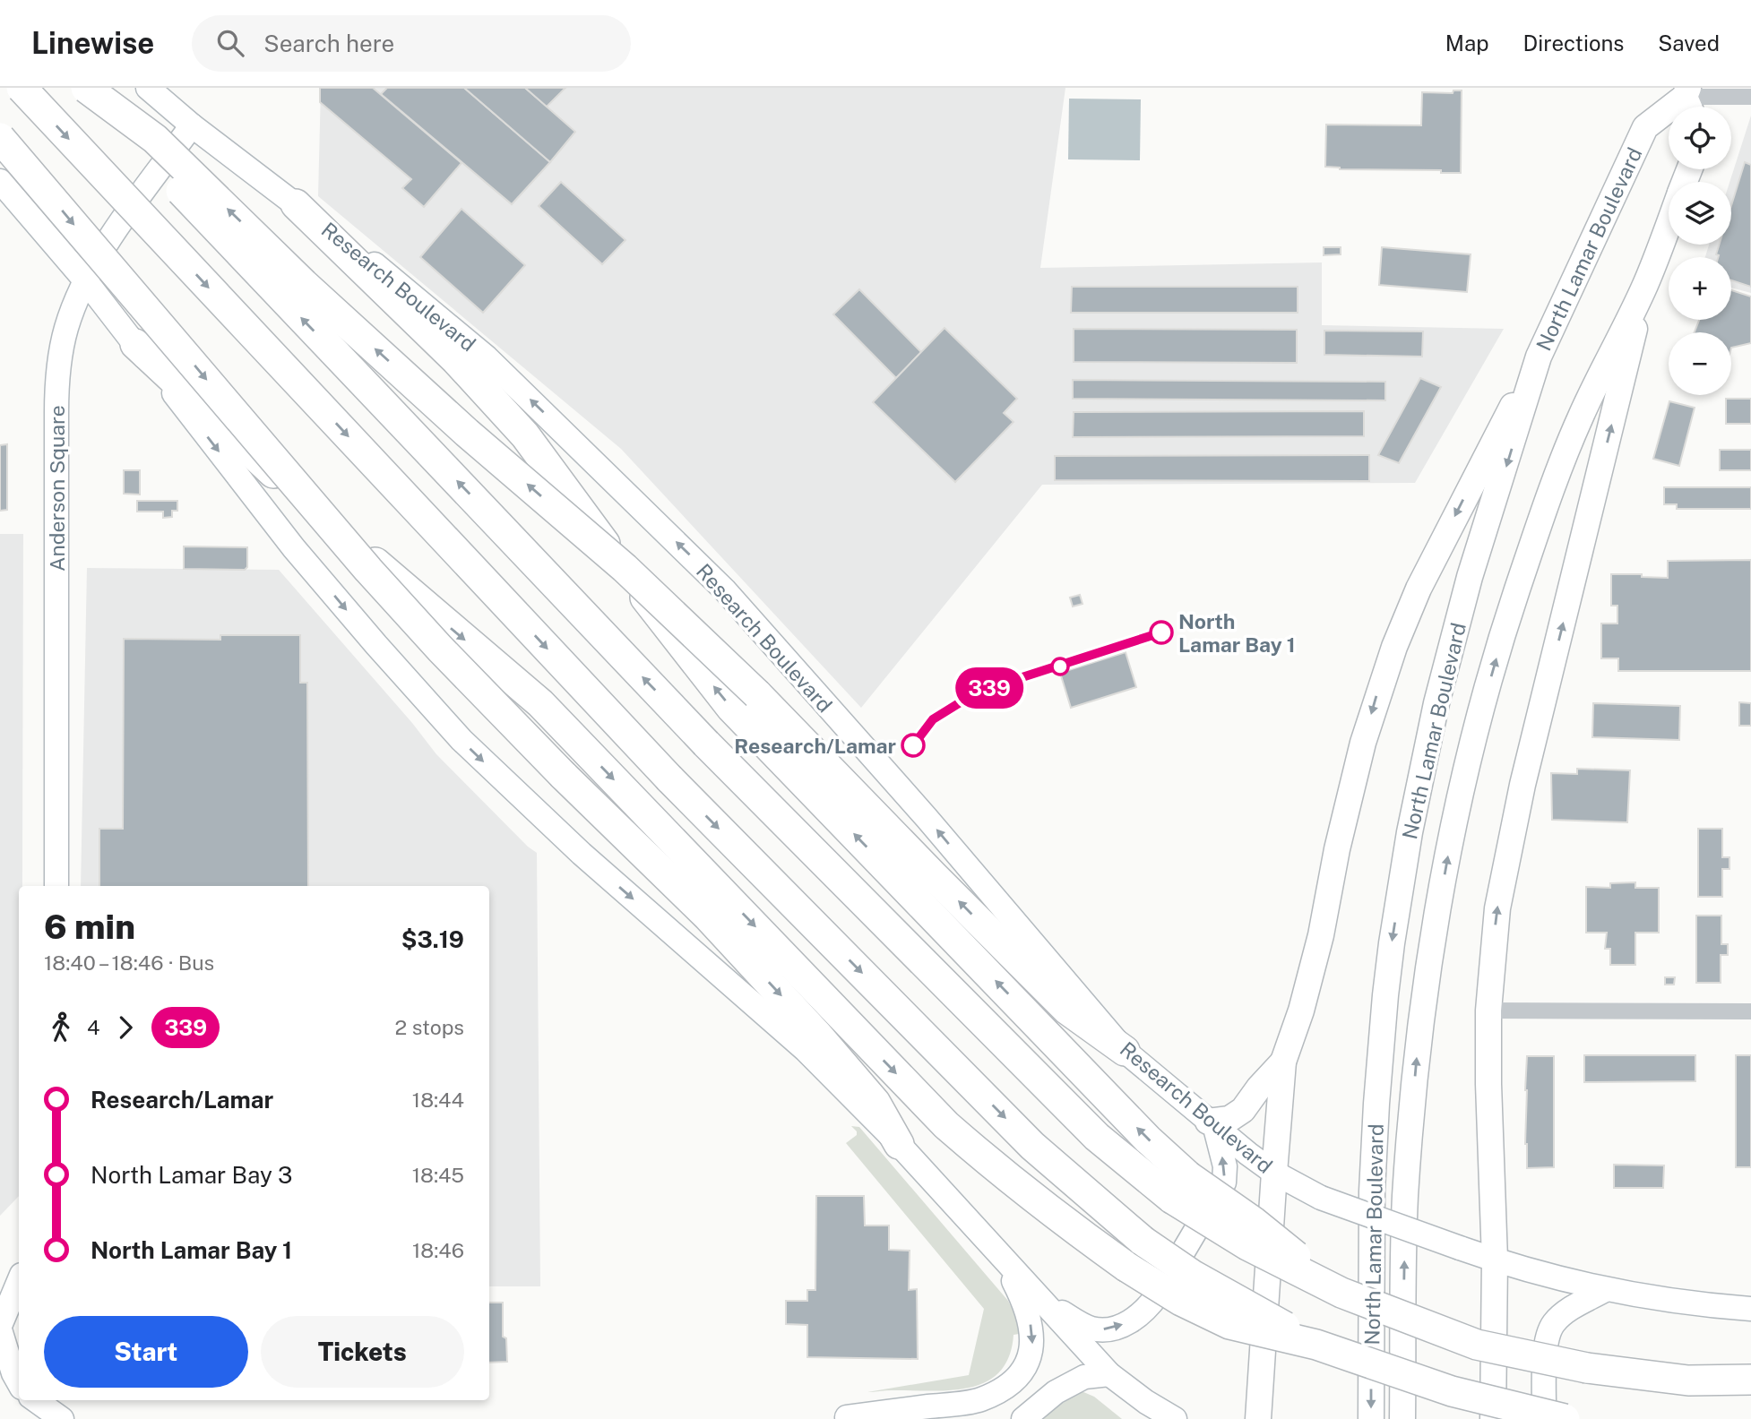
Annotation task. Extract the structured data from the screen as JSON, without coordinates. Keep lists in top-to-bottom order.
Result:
{
  "streets": {
    "main road": ["North Lamar Boulevard", "Research Boulevard", "Anderson Square"]
  },
  "crossings": [
    ["Research Boulevard", "Anderson Square"]
  ],
  "one_way": ["Research Boulevard"],
  "places": ["North Lamar Bay 1", "Research/Lamar"],
  "lines": ["bus line 339"],
  "page": {
    "header": "Linewise",
    "search": "Search here",
    "nav": ["Map", "Directions", "Saved"],
    "on_map": "339",
    "map_buttons": ["+", "−"],
    "heading": ["6 min", "18:40 – 18:46 · Bus", "$3.19"],
    "legs": ["4", "339", "2 stops"],
    "list": [
      {
        "name": "Research/Lamar",
        "value": "18:44"
      },
      {
        "name": "North Lamar Bay 3",
        "value": "18:45"
      },
      {
        "name": "North Lamar Bay 1",
        "value": "18:46"
      }
    ],
    "buttons": ["Start", "Tickets"]
  }
}
